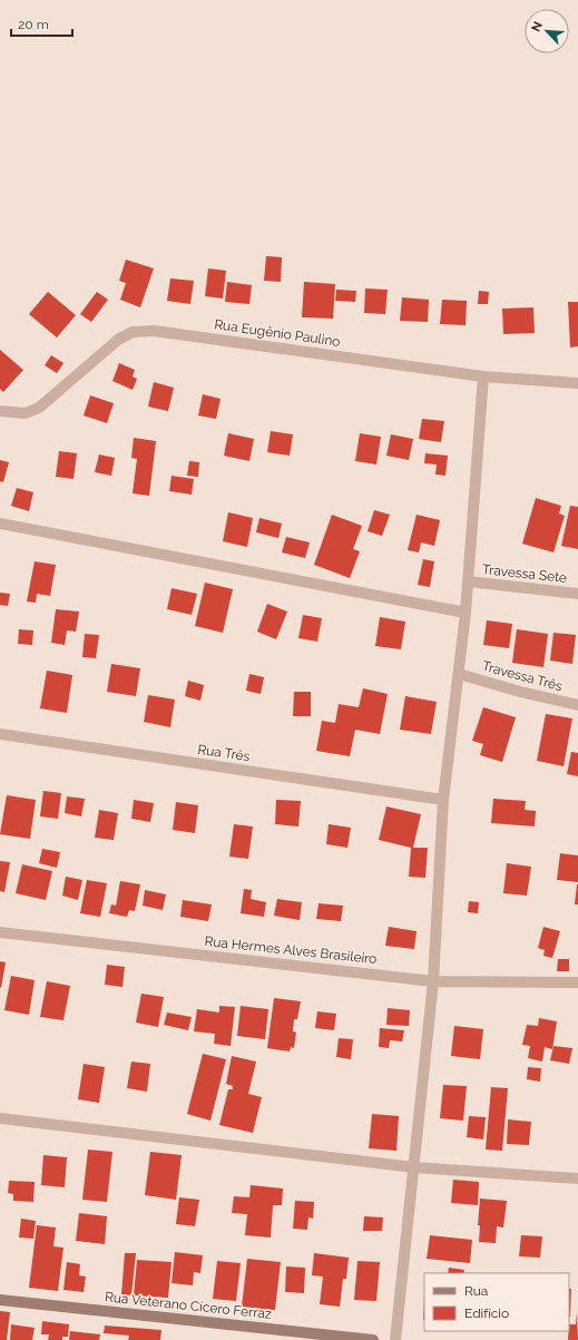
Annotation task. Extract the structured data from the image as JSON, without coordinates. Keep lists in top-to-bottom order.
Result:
{
  "streets": {
    "street": [
      "Rua Eugênio Paulino",
      "Travessa Sete",
      "Travessa Três",
      "Rua Três",
      "Rua Hermes Alves Brasileiro",
      "Rua Veterano Cícero Ferraz"
    ]
  },
  "legend": ["Rua", "Edifício"],
  "scale_bar": "20 m",
  "north": "top left"
}
